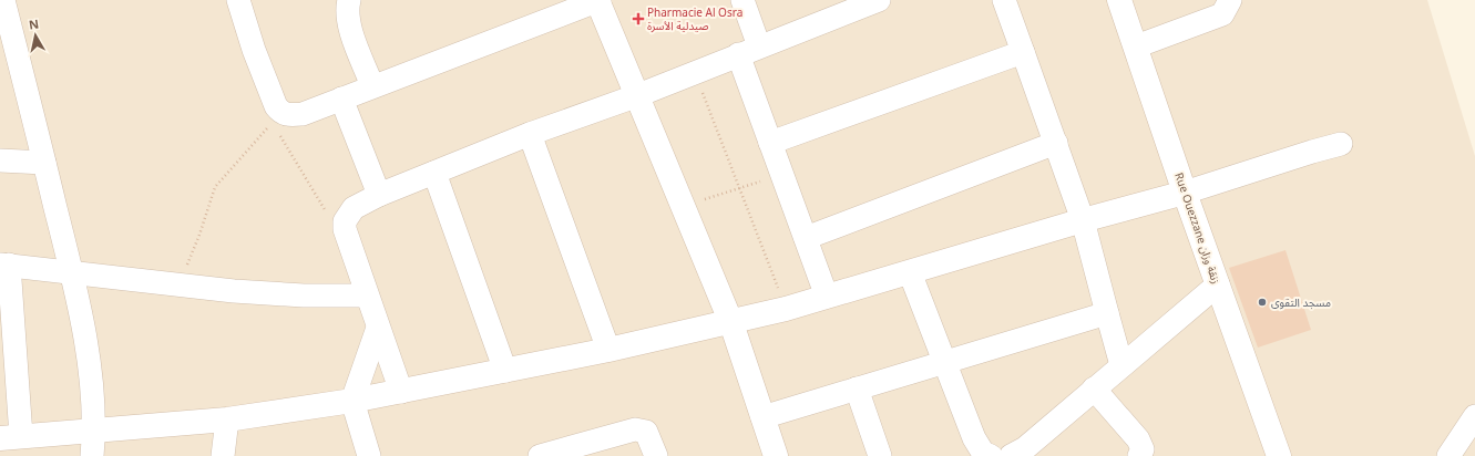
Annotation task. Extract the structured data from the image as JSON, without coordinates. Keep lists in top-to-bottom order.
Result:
{
  "streets": {
    "street": ["Rue Ouezzane زنقة وزان"]
  },
  "places": {
    "health": ["Pharmacie Al Osra صيدلية الأسرة"],
    "other": ["مسجد التقوى"]
  },
  "north": "top"
}
